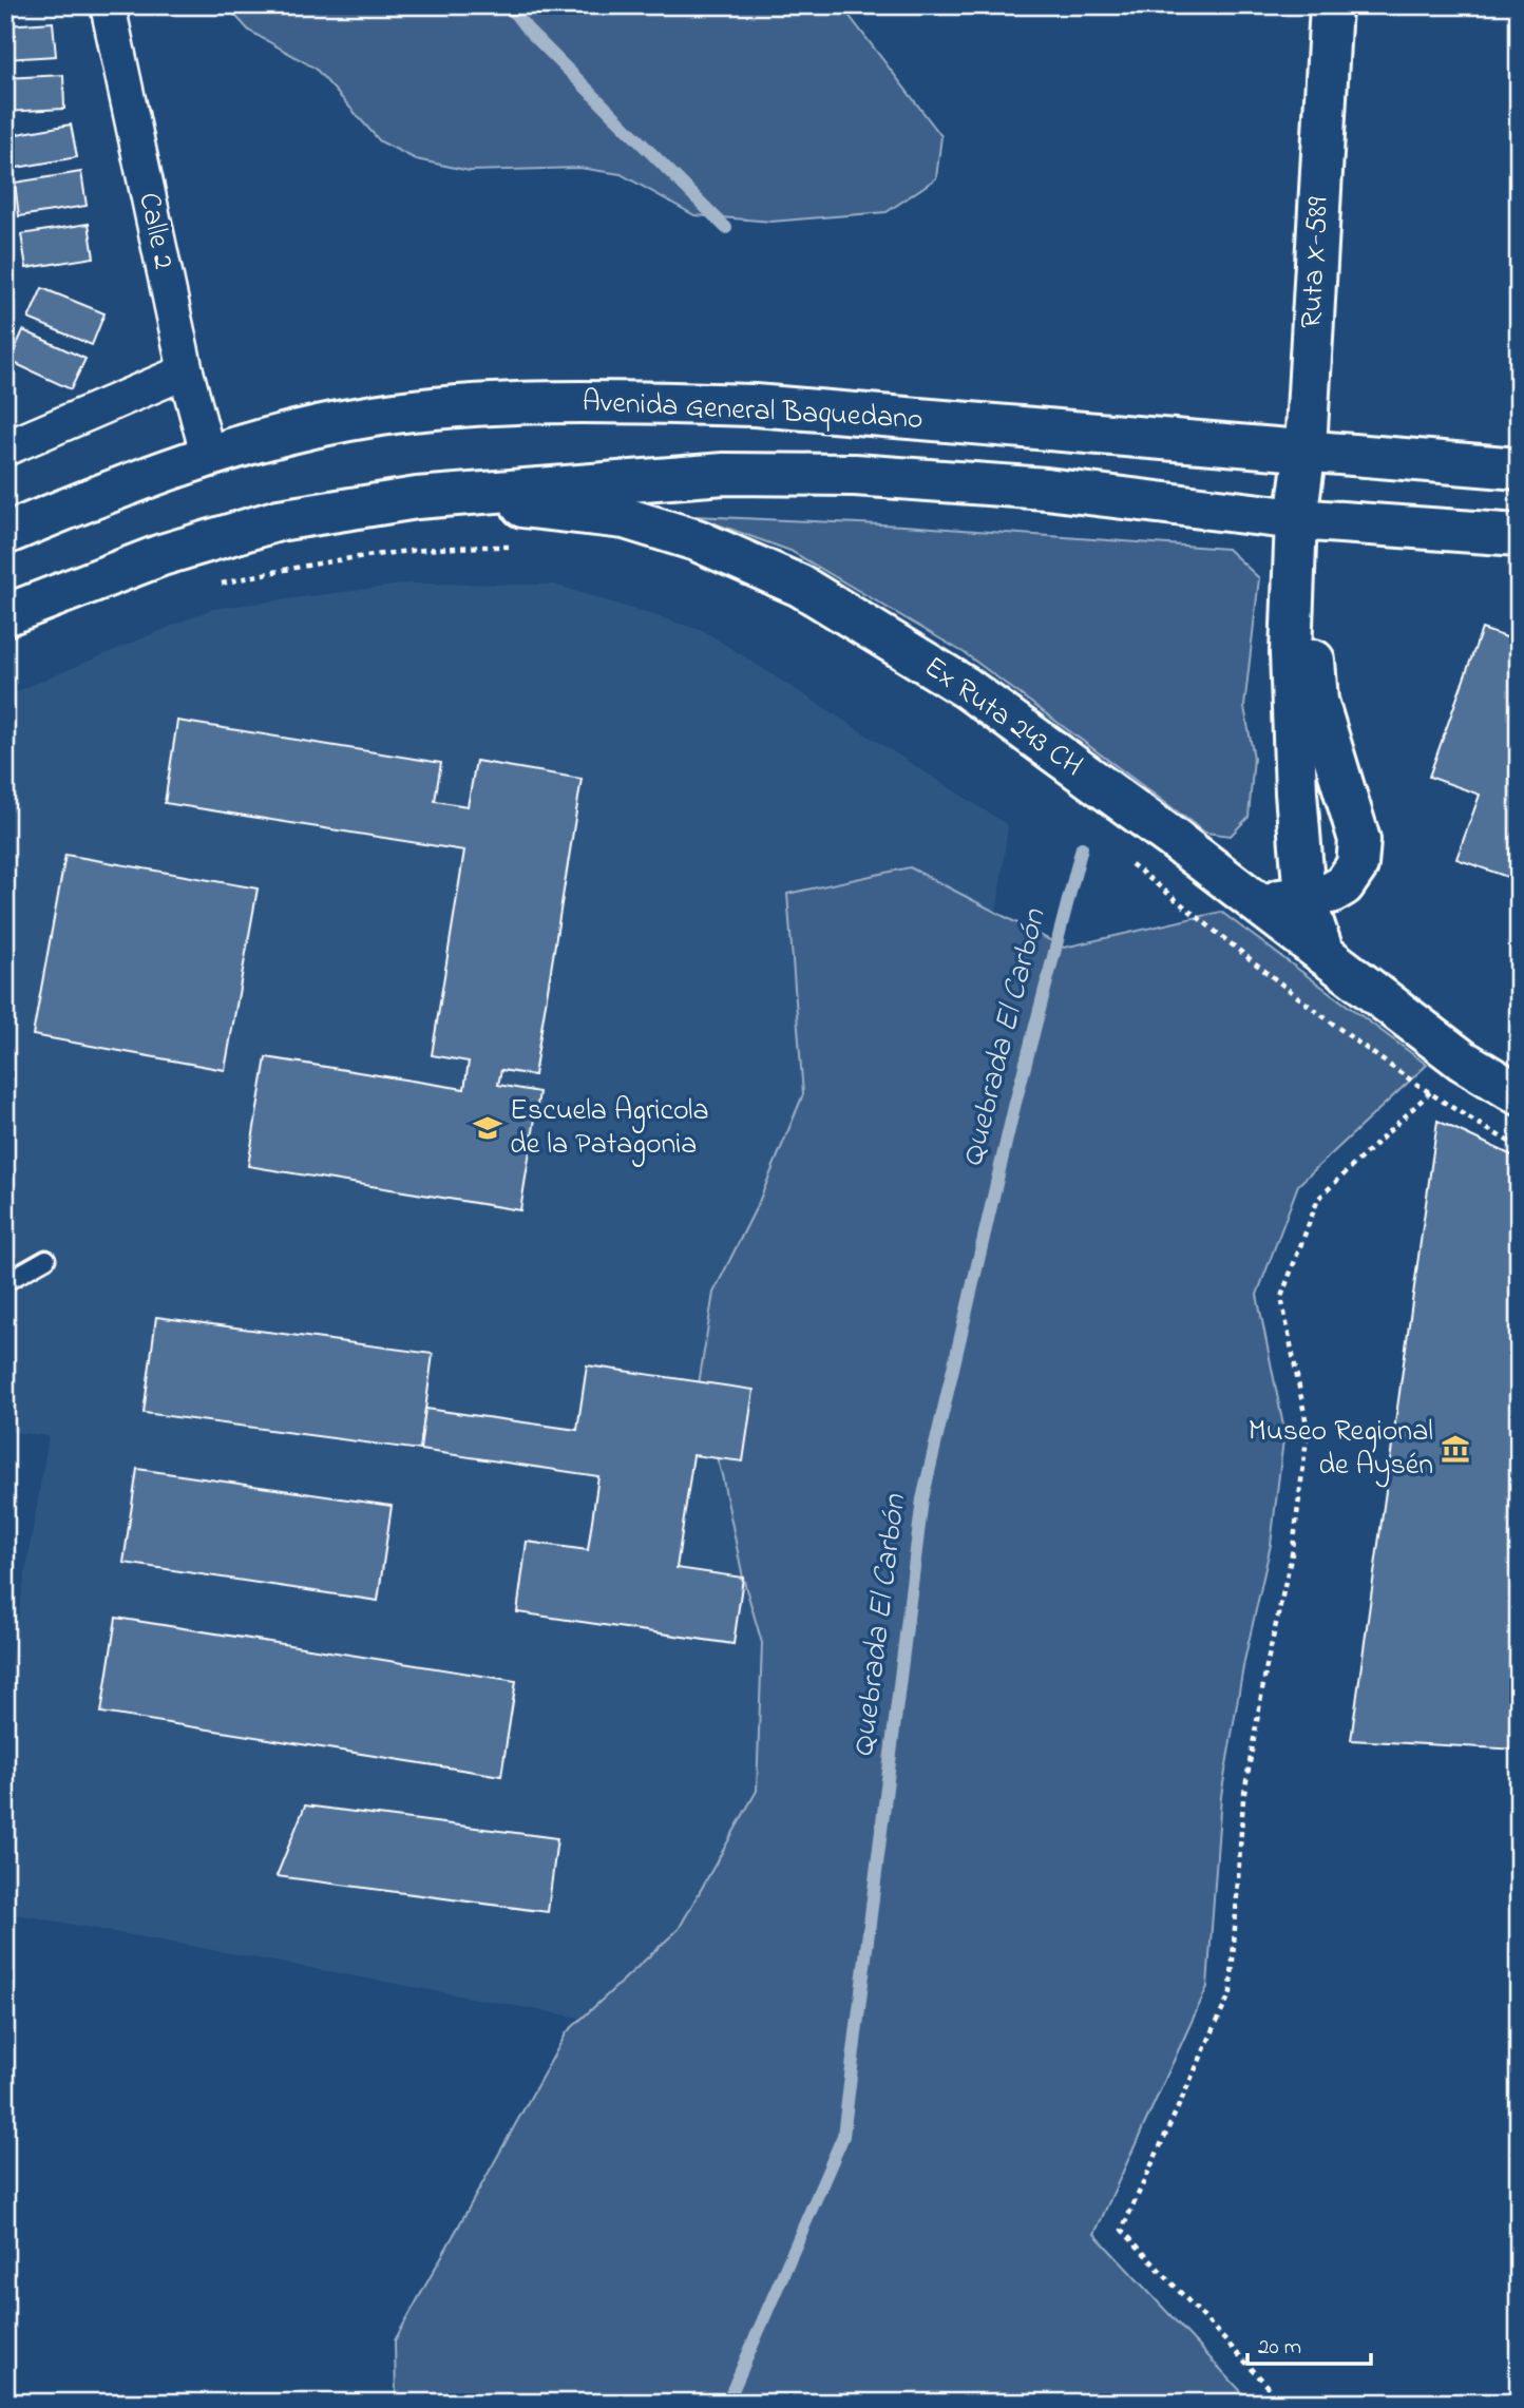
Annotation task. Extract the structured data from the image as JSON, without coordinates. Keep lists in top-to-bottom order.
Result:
{
  "streets": {
    "main road": ["Ruta X-589", "Avenida General Baquedano", "Ex Ruta 243 CH"],
    "street": ["Calle 2"]
  },
  "crossings": [
    ["Calle 2", "Avenida General Baquedano"],
    ["Ruta X-589", "Avenida General Baquedano"],
    ["Avenida General Baquedano", "Ex Ruta 243 CH"]
  ],
  "water": ["Quebrada El Carbón"],
  "places": {
    "school or university": ["Escuela Agricola de la Patagonia"],
    "museum": ["Museo Regional de Aysén"]
  },
  "scale_bar": "20 m"
}
